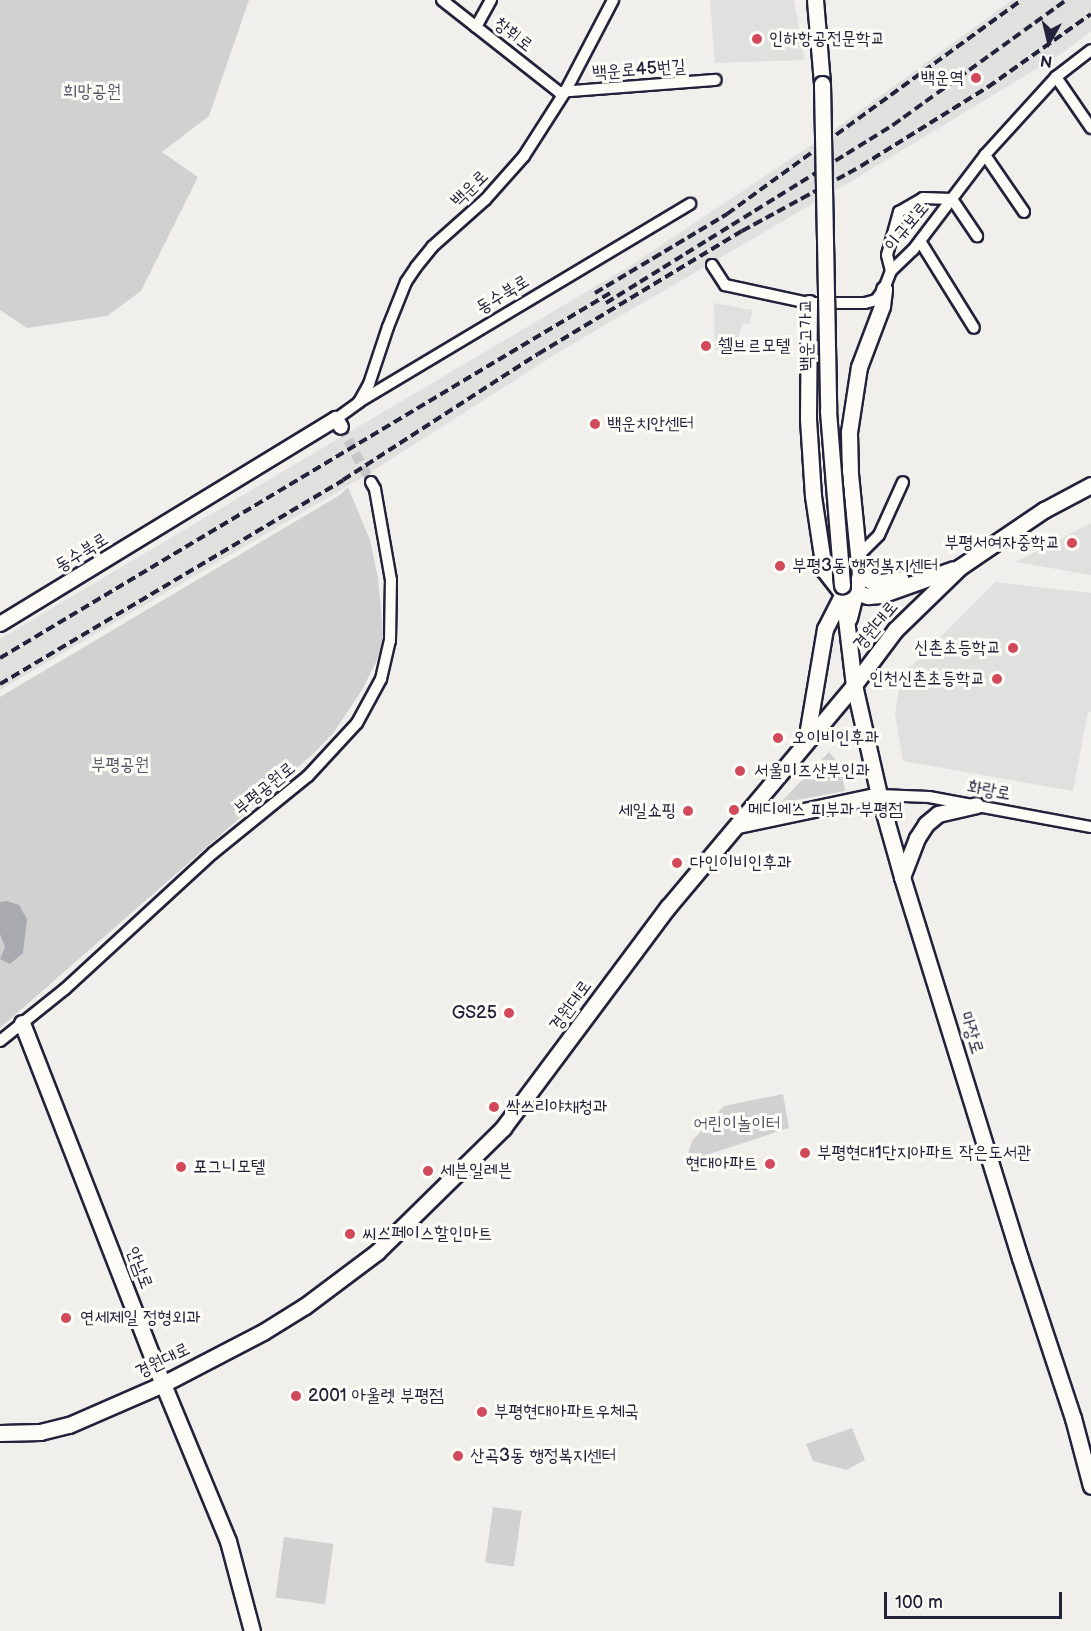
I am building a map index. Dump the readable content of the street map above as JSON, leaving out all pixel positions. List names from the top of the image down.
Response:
{
  "streets": {
    "main road": [
      "백운고가교",
      "경원대로",
      "마장로",
      "안남로"
    ],
    "street": [
      "창휘로",
      "백운로45번길",
      "백운로",
      "이규보로",
      "동수북로",
      "부평공원로",
      "화랑로"
    ]
  },
  "crossings": [
    ["창휘로", "백운로45번길"],
    ["창휘로", "백운로"],
    ["백운로45번길", "백운로"],
    ["백운로", "동수북로"],
    ["백운고가교", "마장로"],
    ["경원대로", "마장로"],
    ["경원대로", "안남로"],
    ["부평공원로", "안남로"],
    ["화랑로", "마장로"]
  ],
  "parks": ["희망공원", "부평공원", "어린이놀이터"],
  "places": [
    "인하항공전문학교",
    "백운역",
    "쉘브르모텔",
    "백운치안센터",
    "부평서여자중학교",
    "부평3동 행정복지센터",
    "신촌초등학교",
    "인천신촌초등학교",
    "오이비인후과",
    "서울미즈산부인과",
    "메디에스 피부과 부평점",
    "세일쇼핑",
    "다인이비인후과",
    "GS25",
    "싹쓰리야채청과",
    "부평현대1단지아파트 작은도서관",
    "현대아파트",
    "포그니모텔",
    "세븐일레븐",
    "씨스페이스할인마트",
    "연세제일 정형외과",
    "2001 아울렛 부평점",
    "부평현대아파트우체국",
    "산곡3동 행정복지센터"
  ],
  "scale_bar": "100 m",
  "north": "bottom"
}
